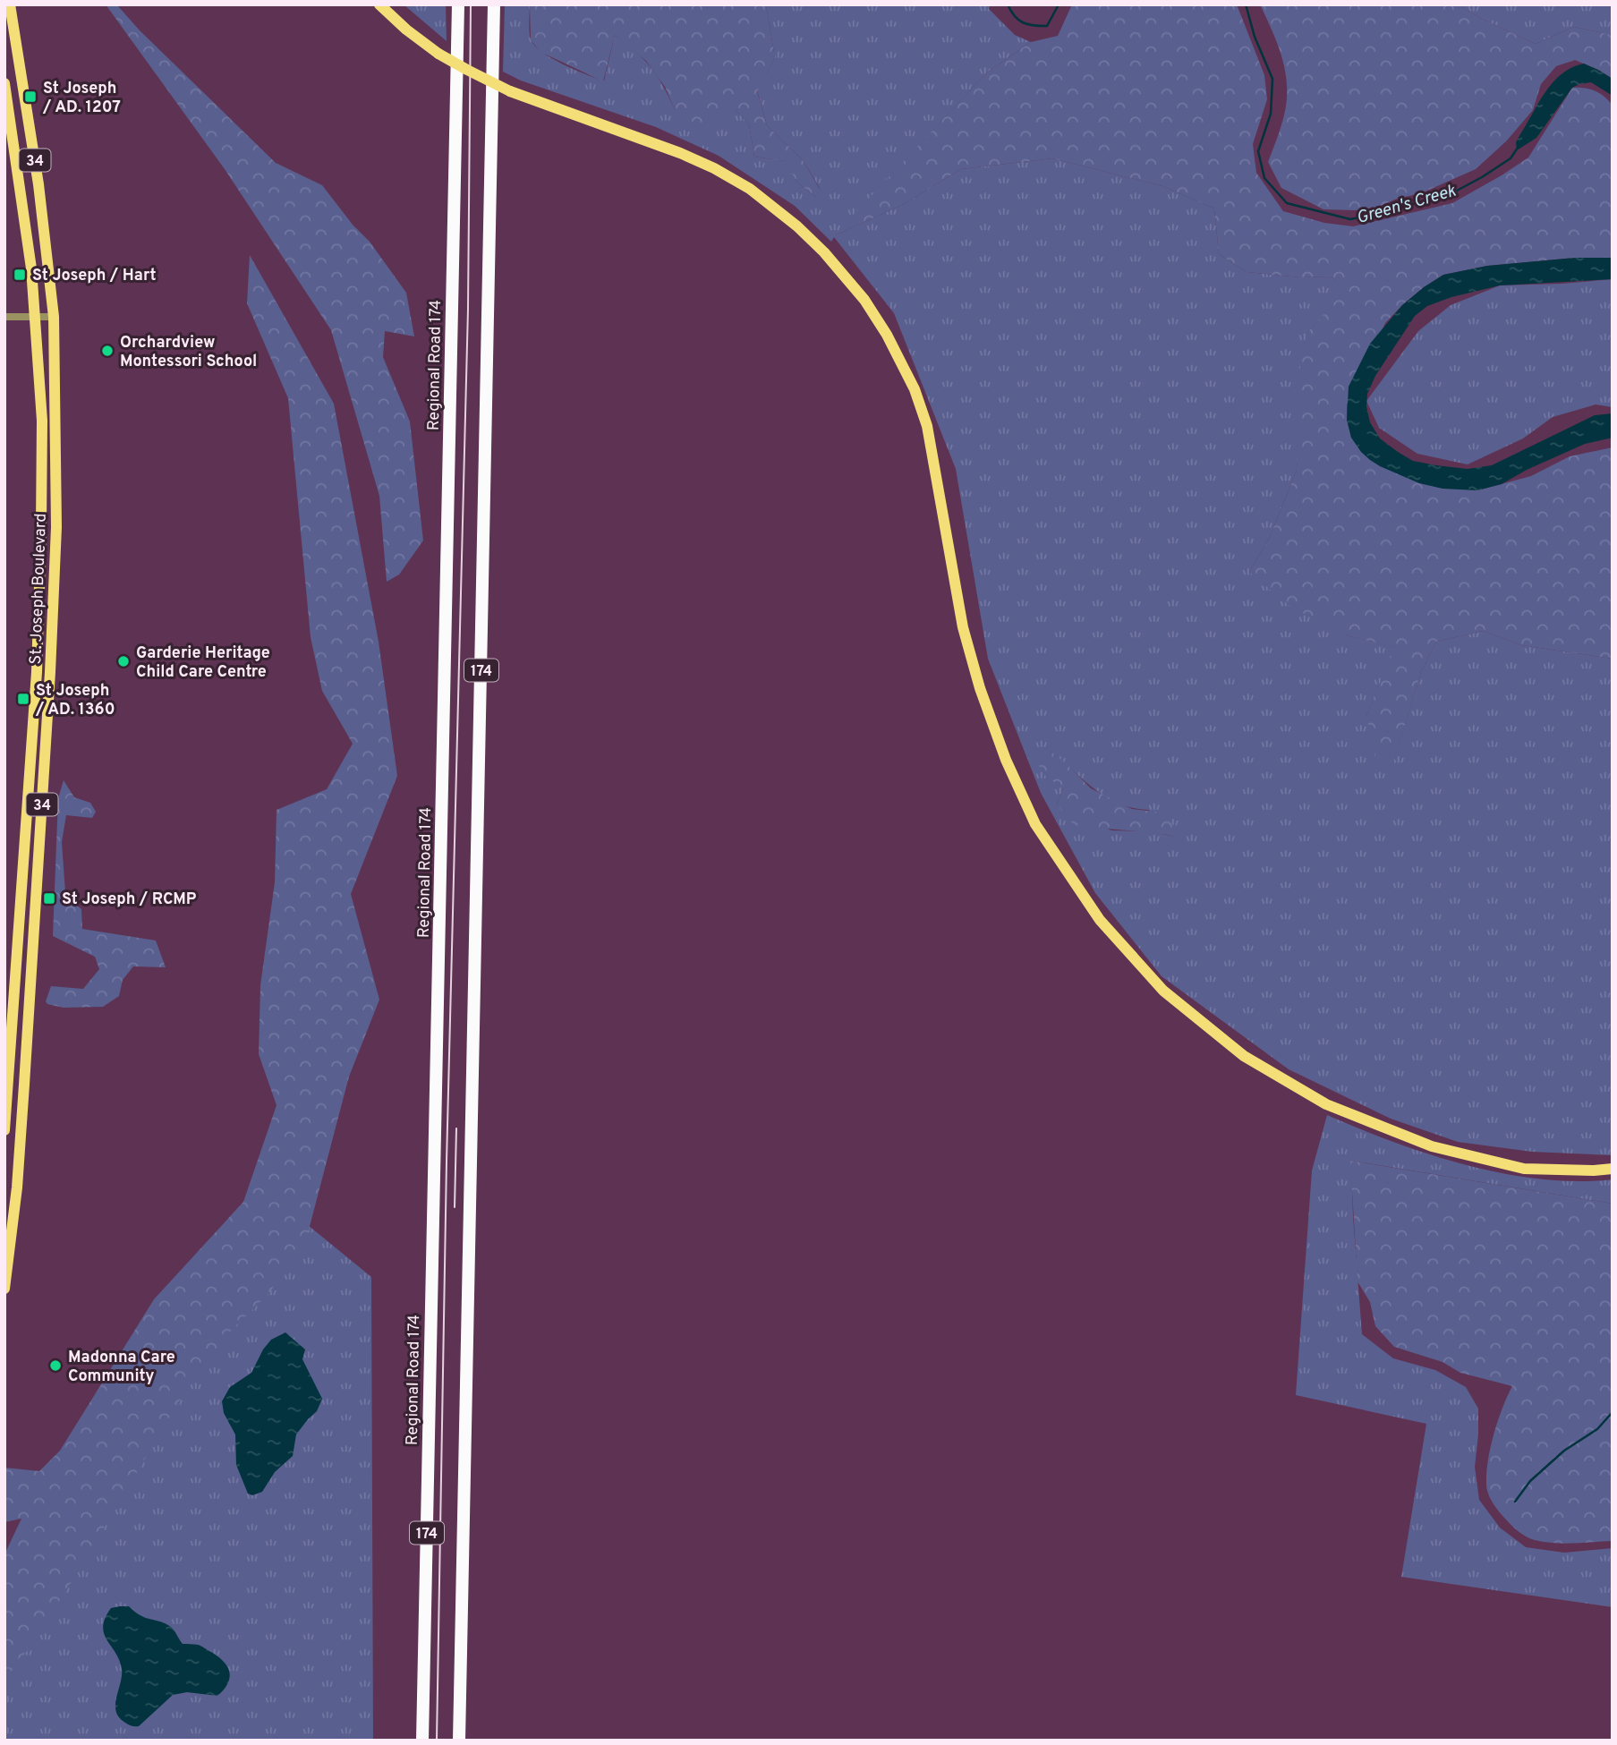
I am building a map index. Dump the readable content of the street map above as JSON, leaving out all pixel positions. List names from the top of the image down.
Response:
{
  "streets": {
    "highway": ["Regional Road 174", "174"],
    "main road": ["34", "St. Joseph Boulevard"]
  },
  "water": ["Green's Creek"],
  "places": {
    "transit": [
      "St Joseph / AD. 1207",
      "St Joseph / Hart",
      "St Joseph / AD. 1360",
      "St Joseph / RCMP"
    ],
    "other": ["Orchardview Montessori School", "Garderie Heritage Child Care Centre", "Madonna Care Community"]
  }
}
